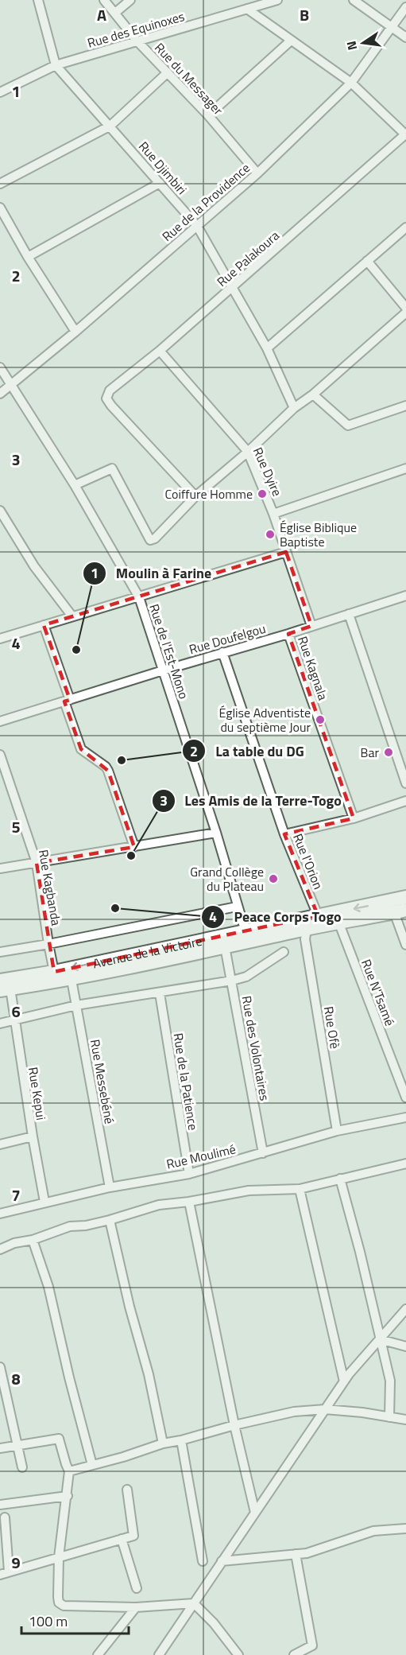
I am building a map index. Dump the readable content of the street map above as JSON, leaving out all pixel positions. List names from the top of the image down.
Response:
{
  "streets": {
    "highway": ["Avenue de la Victoire"],
    "street": [
      "Rue des Equinoxes",
      "Rue du Messager",
      "Rue Djimbiri",
      "Rue de la Providence",
      "Rue Palakoura",
      "Rue Dyire",
      "Rue Doufelgou",
      "Rue de l'Est-Mono",
      "Rue Kagnala",
      "Rue l'Orion",
      "Rue Kagbanda",
      "Rue N'Tsamé",
      "Rue Ofè",
      "Rue des Volontaires",
      "Rue Messebéné",
      "Rue de la Patience",
      "Rue Kepui",
      "Rue Moulimé"
    ]
  },
  "crossings": [
    ["Rue des Equinoxes", "Rue du Messager"],
    ["Rue des Equinoxes", "Rue Djimbiri"],
    ["Rue du Messager", "Rue de la Providence"],
    ["Rue Djimbiri", "Rue de la Providence"],
    ["Rue Djimbiri", "Rue Palakoura"],
    ["Rue de la Providence", "Rue de l'Est-Mono"],
    ["Rue Palakoura", "Rue Dyire"],
    ["Rue Dyire", "Rue Doufelgou"],
    ["Rue Doufelgou", "Rue de l'Est-Mono"],
    ["Rue Doufelgou", "Rue Kagnala"],
    ["Rue Doufelgou", "Rue l'Orion"],
    ["Rue de l'Est-Mono", "Avenue de la Victoire"],
    ["Rue l'Orion", "Avenue de la Victoire"],
    ["Rue Kagbanda", "Avenue de la Victoire"],
    ["Avenue de la Victoire", "Rue N'Tsamé"],
    ["Avenue de la Victoire", "Rue Ofè"],
    ["Avenue de la Victoire", "Rue des Volontaires"],
    ["Avenue de la Victoire", "Rue Messebéné"],
    ["Avenue de la Victoire", "Rue Kepui"],
    ["Rue Ofè", "Rue Moulimé"],
    ["Rue des Volontaires", "Rue Moulimé"],
    ["Rue Messebéné", "Rue Moulimé"],
    ["Rue de la Patience", "Rue Moulimé"],
    ["Rue Kepui", "Rue Moulimé"]
  ],
  "places": [
    "Coiffure Homme",
    "Église Biblique Baptiste",
    "Moulin à Farine",
    "Église Adventiste du septième Jour",
    "Bar",
    "La table du DG",
    "Les Amis de la Terre-Togo",
    "Grand Collège du Plateau",
    "Peace Corps Togo"
  ],
  "scale_bar": "100 m",
  "north": "left",
  "grid": {
    "columns": ["A", "B"],
    "rows": [
      "1",
      "2",
      "3",
      "4",
      "5",
      "6",
      "7",
      "8",
      "9"
    ]
  }
}
